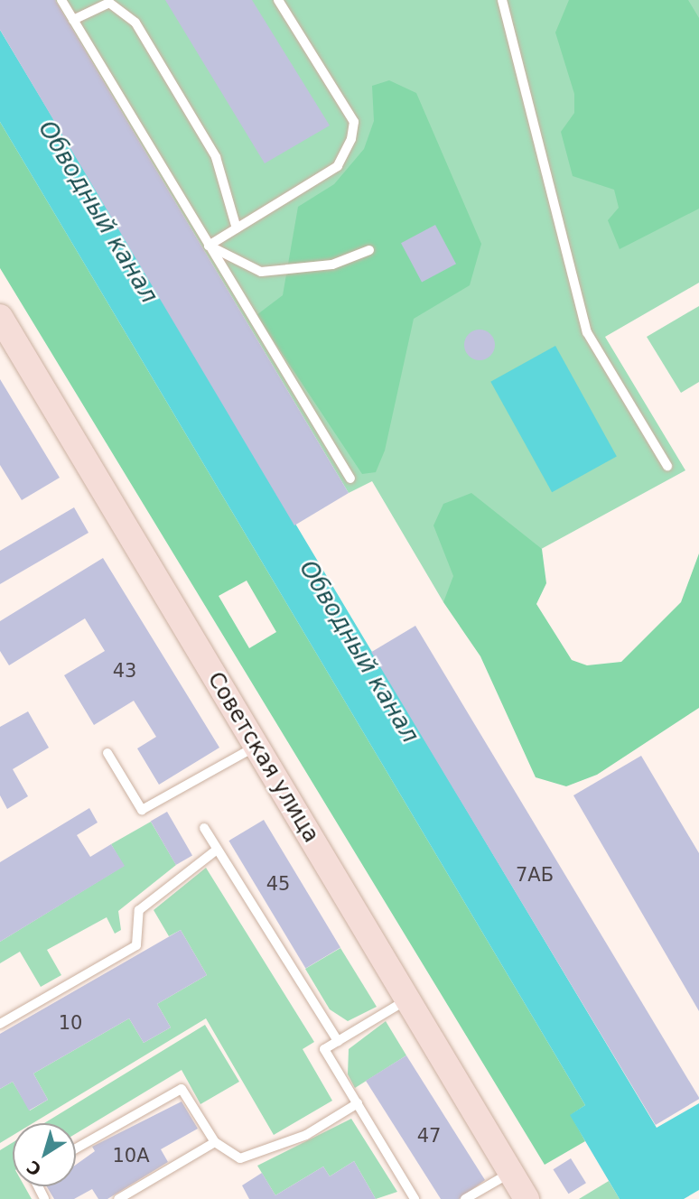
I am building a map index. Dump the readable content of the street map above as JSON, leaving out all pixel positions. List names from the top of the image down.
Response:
{
  "streets": {
    "street": ["Советская улица"]
  },
  "water": ["Обводный канал"],
  "house_numbers": [
    "43",
    "7АБ",
    "45",
    "10",
    "47",
    "10А"
  ],
  "north": "bottom left"
}
